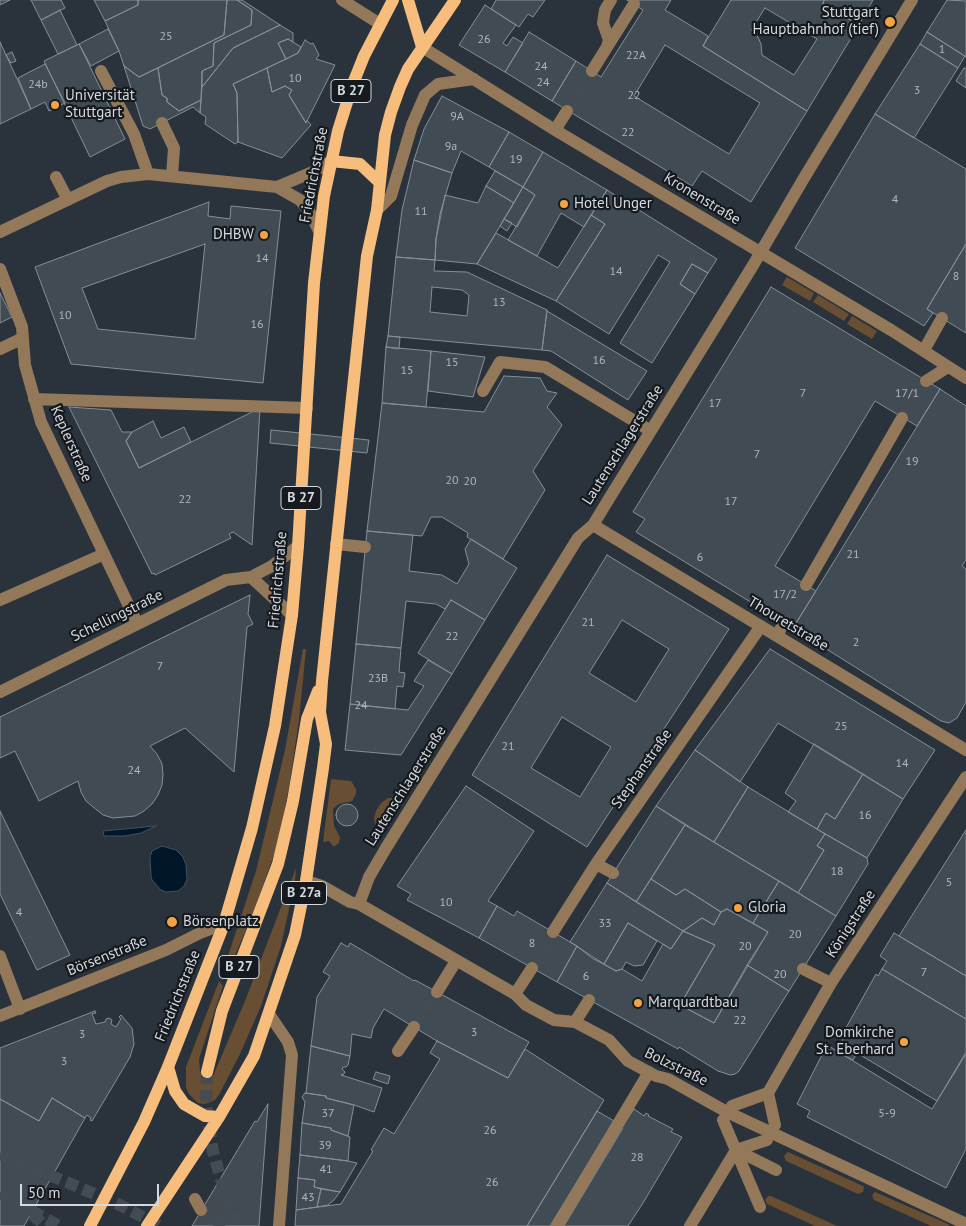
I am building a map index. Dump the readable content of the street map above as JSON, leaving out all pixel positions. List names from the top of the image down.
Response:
{
  "streets": {
    "main road": ["B 27", "Friedrichstraße", "B 27a"],
    "street": [
      "Kronenstraße",
      "Keplerstraße",
      "Lautenschlagerstraße",
      "Schellingstraße",
      "Thouretstraße",
      "Stephanstraße",
      "Königstraße",
      "Börsenstraße",
      "Bolzstraße"
    ]
  },
  "crossings": [
    ["B 27", "Friedrichstraße"],
    ["B 27", "Kronenstraße"],
    ["B 27", "B 27a"],
    ["Friedrichstraße", "Schellingstraße"],
    ["Friedrichstraße", "Börsenstraße"],
    ["Kronenstraße", "Lautenschlagerstraße"],
    ["Keplerstraße", "Schellingstraße"],
    ["Lautenschlagerstraße", "Thouretstraße"],
    ["Lautenschlagerstraße", "Bolzstraße"],
    ["Thouretstraße", "Stephanstraße"],
    ["B 27a", "Bolzstraße"]
  ],
  "places": [
    "Stuttgart Hauptbahnhof (tief)",
    "Universität Stuttgart",
    "Hotel Unger",
    "DHBW",
    "Gloria",
    "Börsenplatz",
    "Marquardtbau",
    "Domkirche St. Eberhard"
  ],
  "house_numbers": [
    "25",
    "26",
    "1",
    "22A",
    "24",
    "10",
    "24",
    "24b",
    "3",
    "22",
    "9A",
    "22",
    "9a",
    "19",
    "4",
    "11",
    "14",
    "14",
    "8",
    "13",
    "10",
    "16",
    "16",
    "15",
    "15",
    "7",
    "17/1",
    "17",
    "7",
    "19",
    "20",
    "20",
    "22",
    "17",
    "21",
    "6",
    "17/2",
    "21",
    "22",
    "2",
    "7",
    "23B",
    "24",
    "25",
    "21",
    "14",
    "24",
    "16",
    "18",
    "5",
    "10",
    "4",
    "33",
    "20",
    "8",
    "20",
    "7",
    "20",
    "6",
    "22",
    "3",
    "3",
    "3",
    "37",
    "5-9",
    "26",
    "39",
    "28",
    "41",
    "26",
    "43"
  ],
  "scale_bar": "50 m"
}
